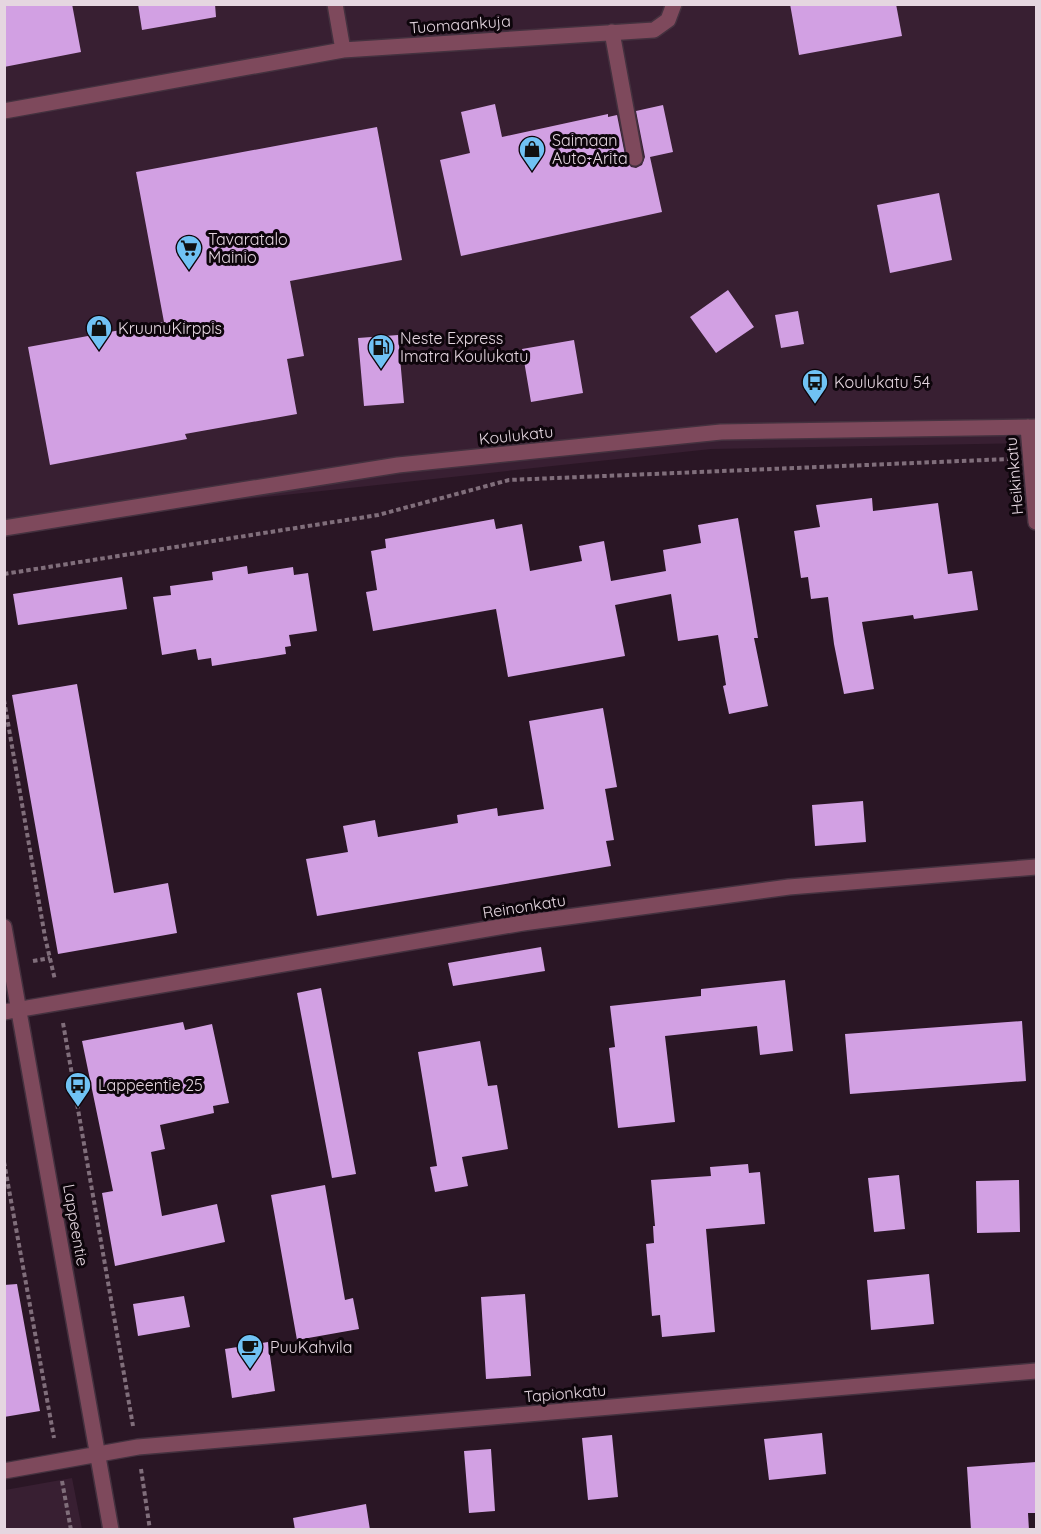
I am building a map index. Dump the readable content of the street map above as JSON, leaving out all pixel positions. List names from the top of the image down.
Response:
{
  "streets": {
    "street": [
      "Tuomaankuja",
      "Koulukatu",
      "Heikinkatu",
      "Reinonkatu",
      "Lappeentie",
      "Tapionkatu"
    ]
  },
  "crossings": [
    ["Koulukatu", "Heikinkatu"],
    ["Reinonkatu", "Lappeentie"],
    ["Lappeentie", "Tapionkatu"]
  ],
  "places": {
    "shop": ["Saimaan Auto-Arita", "KruunuKirppis"],
    "supermarket": ["Tavaratalo Mainio"],
    "fuel station": ["Neste Express Imatra Koulukatu"],
    "bus stop": ["Koulukatu 54", "Lappeentie 25"],
    "cafe": ["PuuKahvila"]
  }
}
